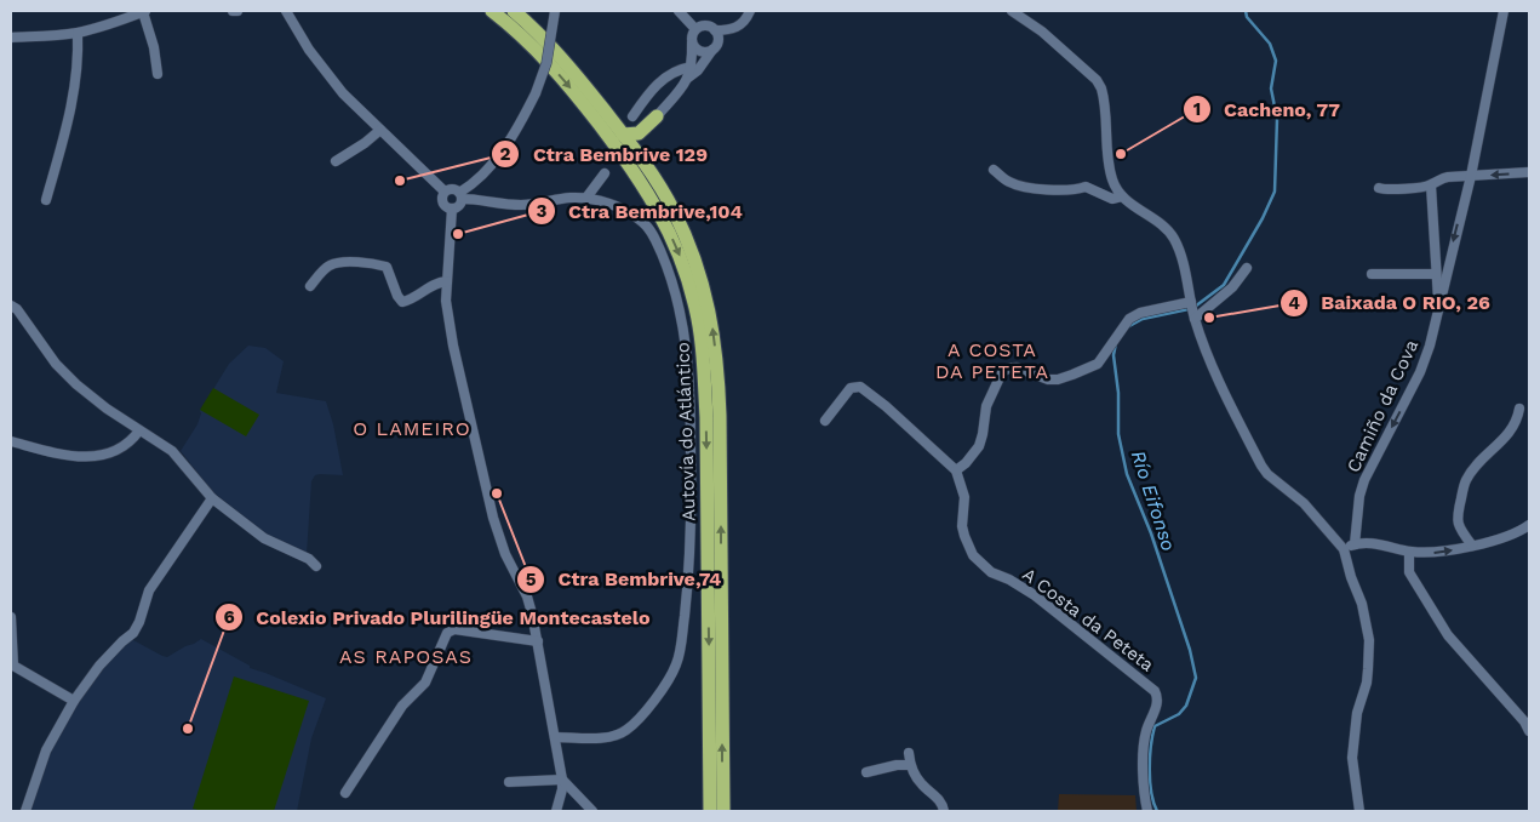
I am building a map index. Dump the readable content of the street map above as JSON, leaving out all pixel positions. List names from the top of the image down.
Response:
{
  "streets": {
    "highway": ["Autovía do Atlántico"],
    "street": ["Camiño da Cova", "A Costa da Peteta"]
  },
  "districts": ["A COSTA DA PETETA", "O LAMEIRO", "AS RAPOSAS"],
  "water": ["Río Eifonso"],
  "places": [
    "Cacheno, 77",
    "Ctra Bembrive 129",
    "Ctra Bembrive,104",
    "Baixada O RIO, 26",
    "Ctra Bembrive,74",
    "Colexio Privado Plurilingüe Montecastelo"
  ]
}
